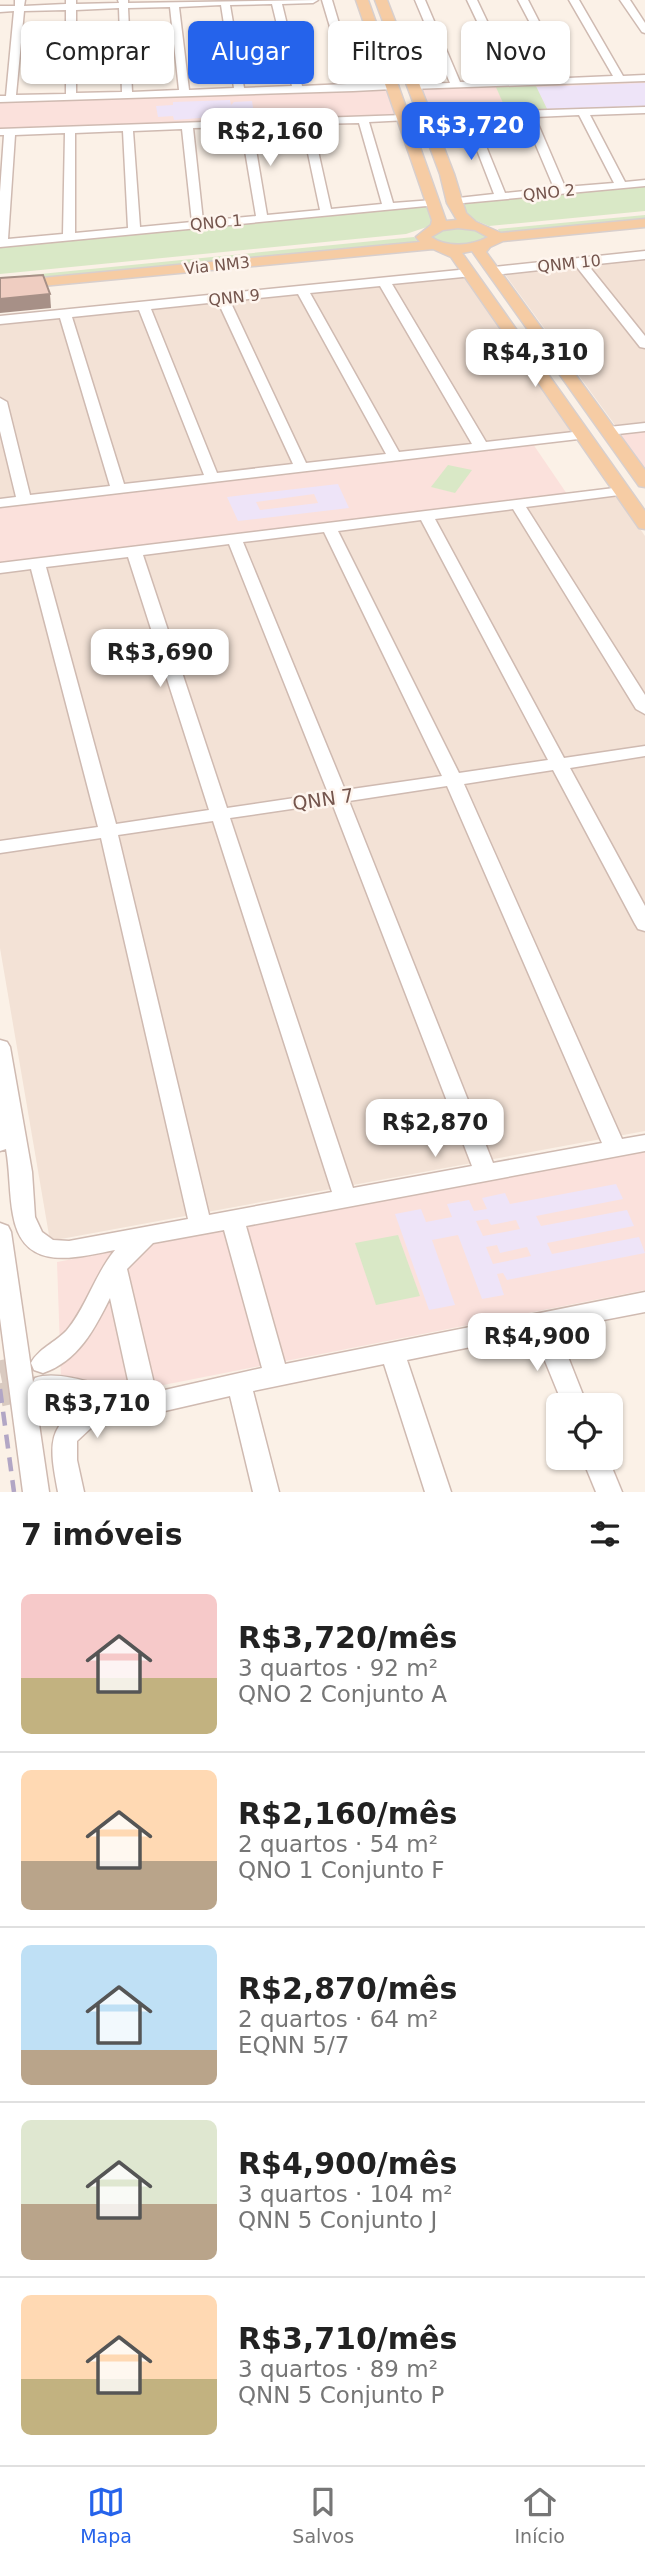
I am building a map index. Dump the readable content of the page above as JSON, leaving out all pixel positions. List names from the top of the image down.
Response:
{
  "streets": {
    "main road": ["Via NM3"],
    "street": [
      "QNO 2",
      "QNO 1",
      "QNM 10",
      "QNN 9",
      "QNN 7"
    ]
  },
  "page": {
    "chip": [
      "Comprar",
      "Alugar",
      "Filtros",
      "Novo"
    ],
    "price": [
      "R$3,720",
      "R$2,160",
      "R$4,310",
      "R$3,690",
      "R$2,870",
      "R$4,900",
      "R$3,710"
    ],
    "heading": "7 imóveis",
    "list": [
      {
        "name": "R$3,720/mês",
        "note": "3 quartos · 92 m² · QNO 2 Conjunto A"
      },
      {
        "name": "R$2,160/mês",
        "note": "2 quartos · 54 m² · QNO 1 Conjunto F"
      },
      {
        "name": "R$2,870/mês",
        "note": "2 quartos · 64 m² · EQNN 5/7"
      },
      {
        "name": "R$4,900/mês",
        "note": "3 quartos · 104 m² · QNN 5 Conjunto J"
      },
      {
        "name": "R$3,710/mês",
        "note": "3 quartos · 89 m² · QNN 5 Conjunto P"
      }
    ],
    "tabs": ["Mapa", "Salvos", "Início"]
  }
}
